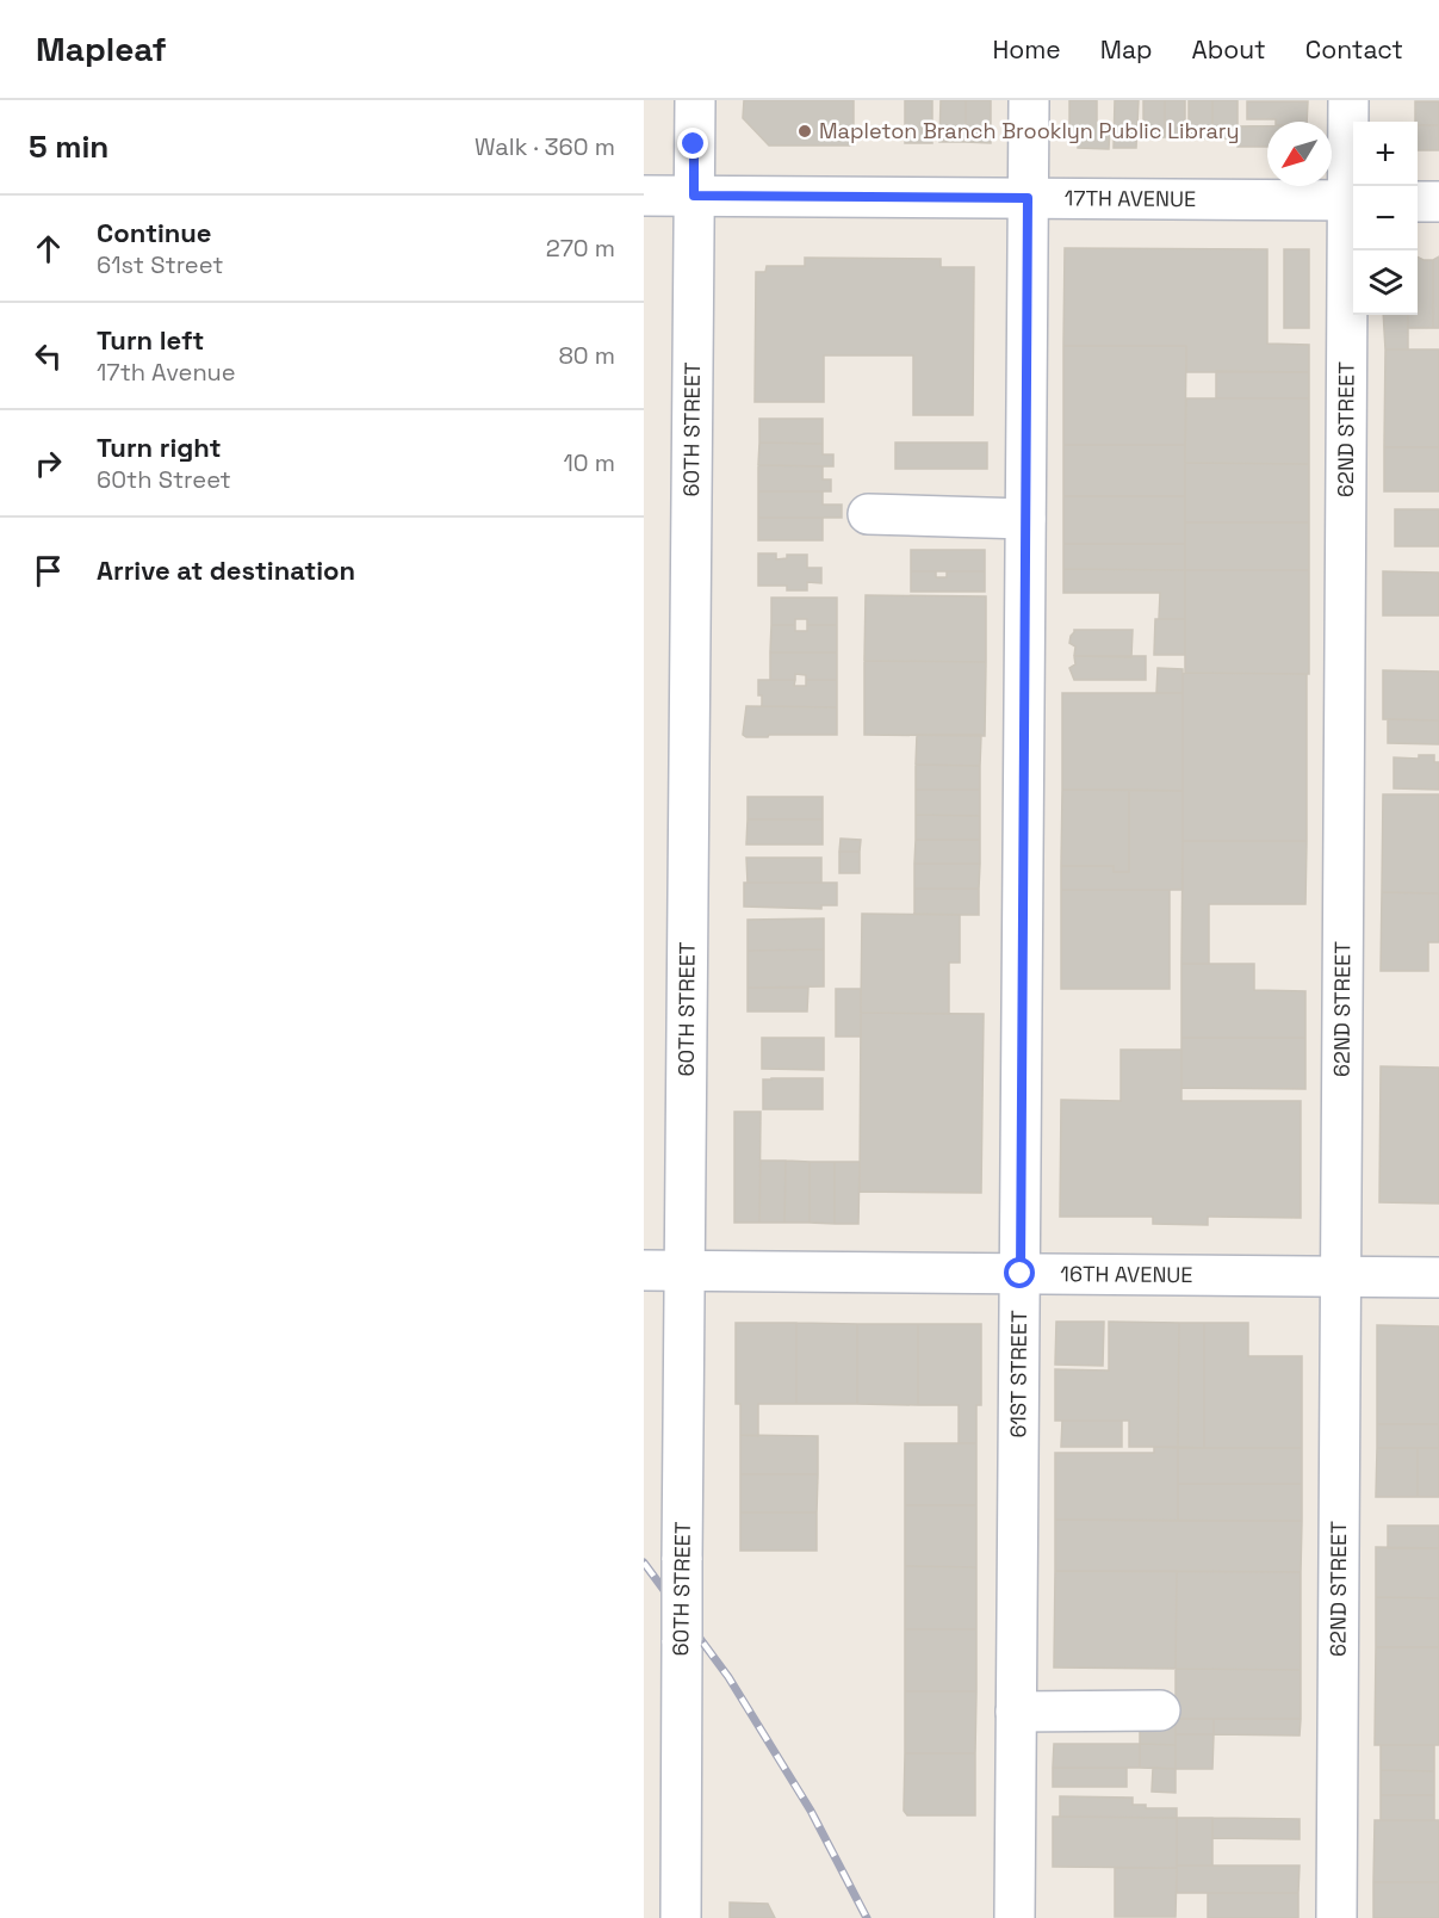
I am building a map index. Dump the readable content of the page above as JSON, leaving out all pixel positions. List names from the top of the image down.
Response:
{
  "streets": {
    "street": [
      "17TH AVENUE",
      "60TH STREET",
      "62ND STREET",
      "16TH AVENUE",
      "61ST STREET"
    ]
  },
  "crossings": [
    ["17TH AVENUE", "60TH STREET"],
    ["17TH AVENUE", "62ND STREET"],
    ["17TH AVENUE", "61ST STREET"],
    ["60TH STREET", "16TH AVENUE"],
    ["62ND STREET", "16TH AVENUE"],
    ["16TH AVENUE", "61ST STREET"]
  ],
  "places": ["Mapleton Branch Brooklyn Public Library"],
  "north": "bottom left",
  "page": {
    "header": "Mapleaf",
    "nav": [
      "Home",
      "Map",
      "About",
      "Contact"
    ],
    "heading": ["5 min", "Walk · 360 m"],
    "map_buttons": ["+", "−"],
    "list": [
      ["Continue", "61st Street", "270 m"],
      ["Turn left", "17th Avenue", "80 m"],
      ["Turn right", "60th Street", "10 m"],
      "Arrive at destination"
    ]
  }
}
